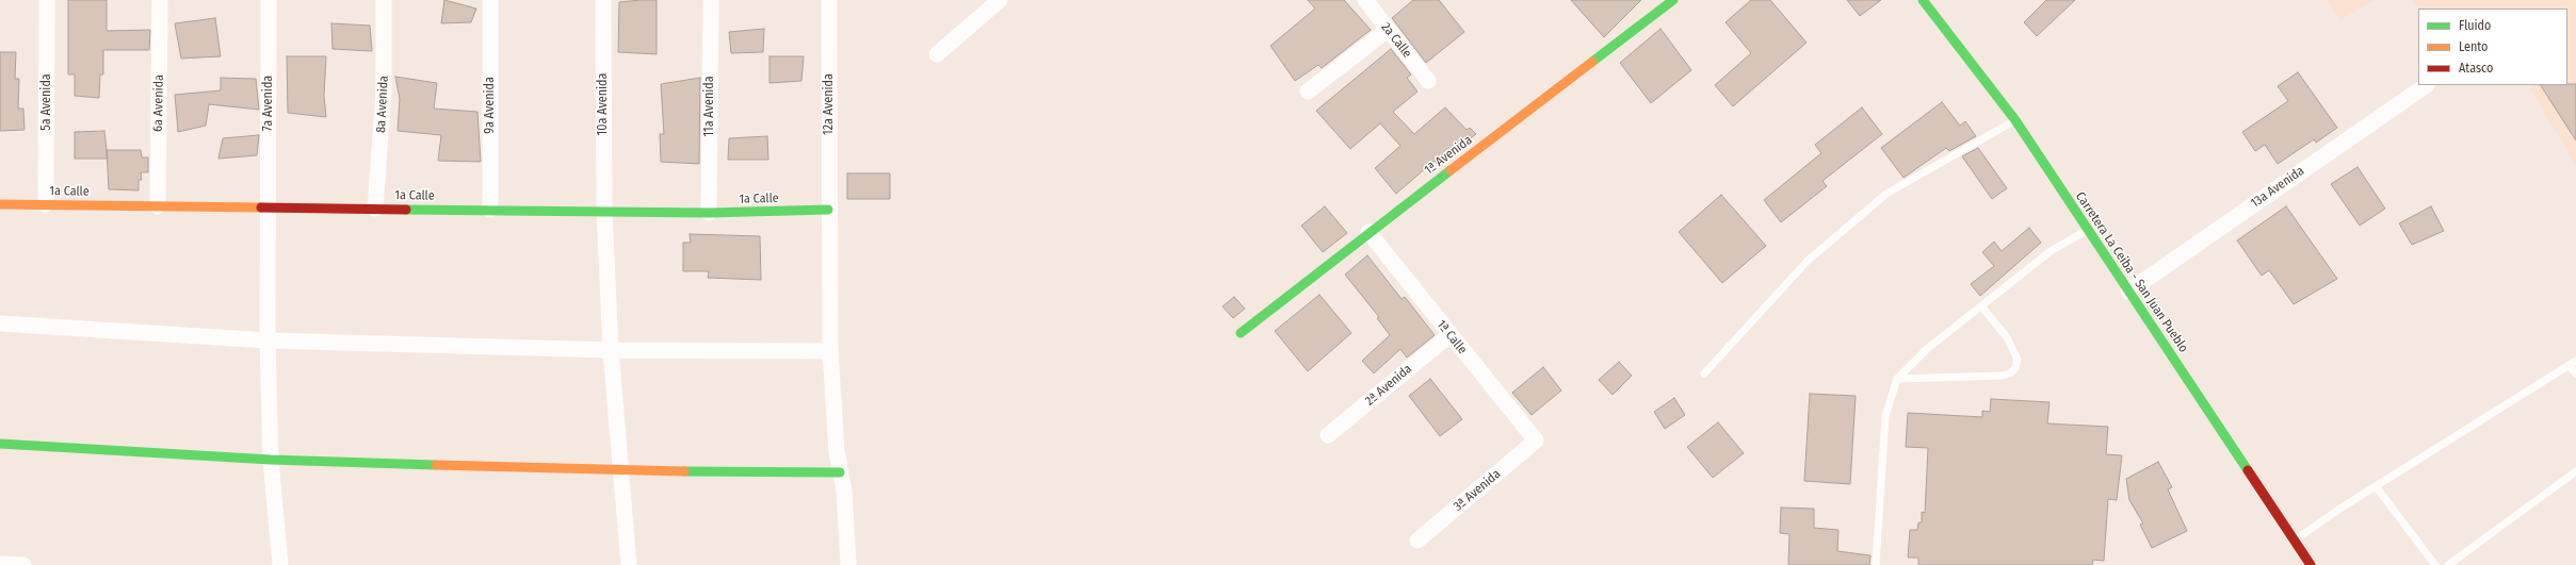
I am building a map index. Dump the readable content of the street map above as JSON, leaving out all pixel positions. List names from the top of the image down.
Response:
{
  "streets": {
    "street": [
      "2a Calle",
      "5a Avenida",
      "6a Avenida",
      "7a Avenida",
      "8a Avenida",
      "10a Avenida",
      "12a Avenida",
      "9a Avenida",
      "11a Avenida",
      "1ª Avenida",
      "13a Avenida",
      "1a Calle",
      "Carretera La Ceiba - San Juan Pueblo",
      "1ª Calle",
      "2ª Avenida",
      "3ª Avenida"
    ]
  },
  "crossings": [
    ["5a Avenida", "1a Calle"],
    ["6a Avenida", "1a Calle"],
    ["7a Avenida", "1a Calle"],
    ["8a Avenida", "1a Calle"],
    ["10a Avenida", "1a Calle"],
    ["12a Avenida", "1a Calle"],
    ["9a Avenida", "1a Calle"],
    ["11a Avenida", "1a Calle"],
    ["1ª Avenida", "1ª Calle"],
    ["13a Avenida", "Carretera La Ceiba - San Juan Pueblo"],
    ["1ª Calle", "2ª Avenida"],
    ["1ª Calle", "3ª Avenida"]
  ],
  "legend": ["Fluido", "Lento", "Atasco"]
}
